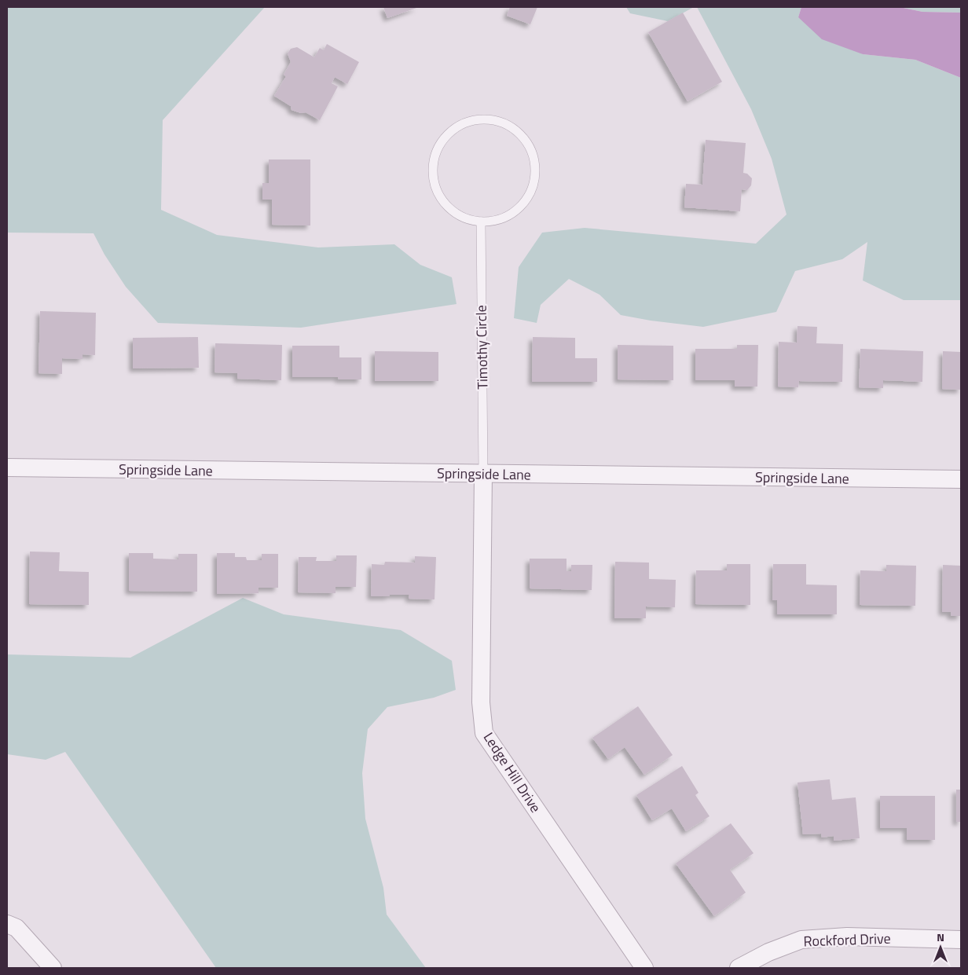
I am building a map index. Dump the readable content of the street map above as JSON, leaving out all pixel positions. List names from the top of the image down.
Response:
{
  "streets": {
    "street": ["Springside Lane", "Ledge Hill Drive", "Rockford Drive"],
    "lane": ["Timothy Circle"]
  },
  "crossings": [
    ["Timothy Circle", "Springside Lane"],
    ["Timothy Circle", "Ledge Hill Drive"],
    ["Springside Lane", "Ledge Hill Drive"]
  ],
  "north": "top"
}
